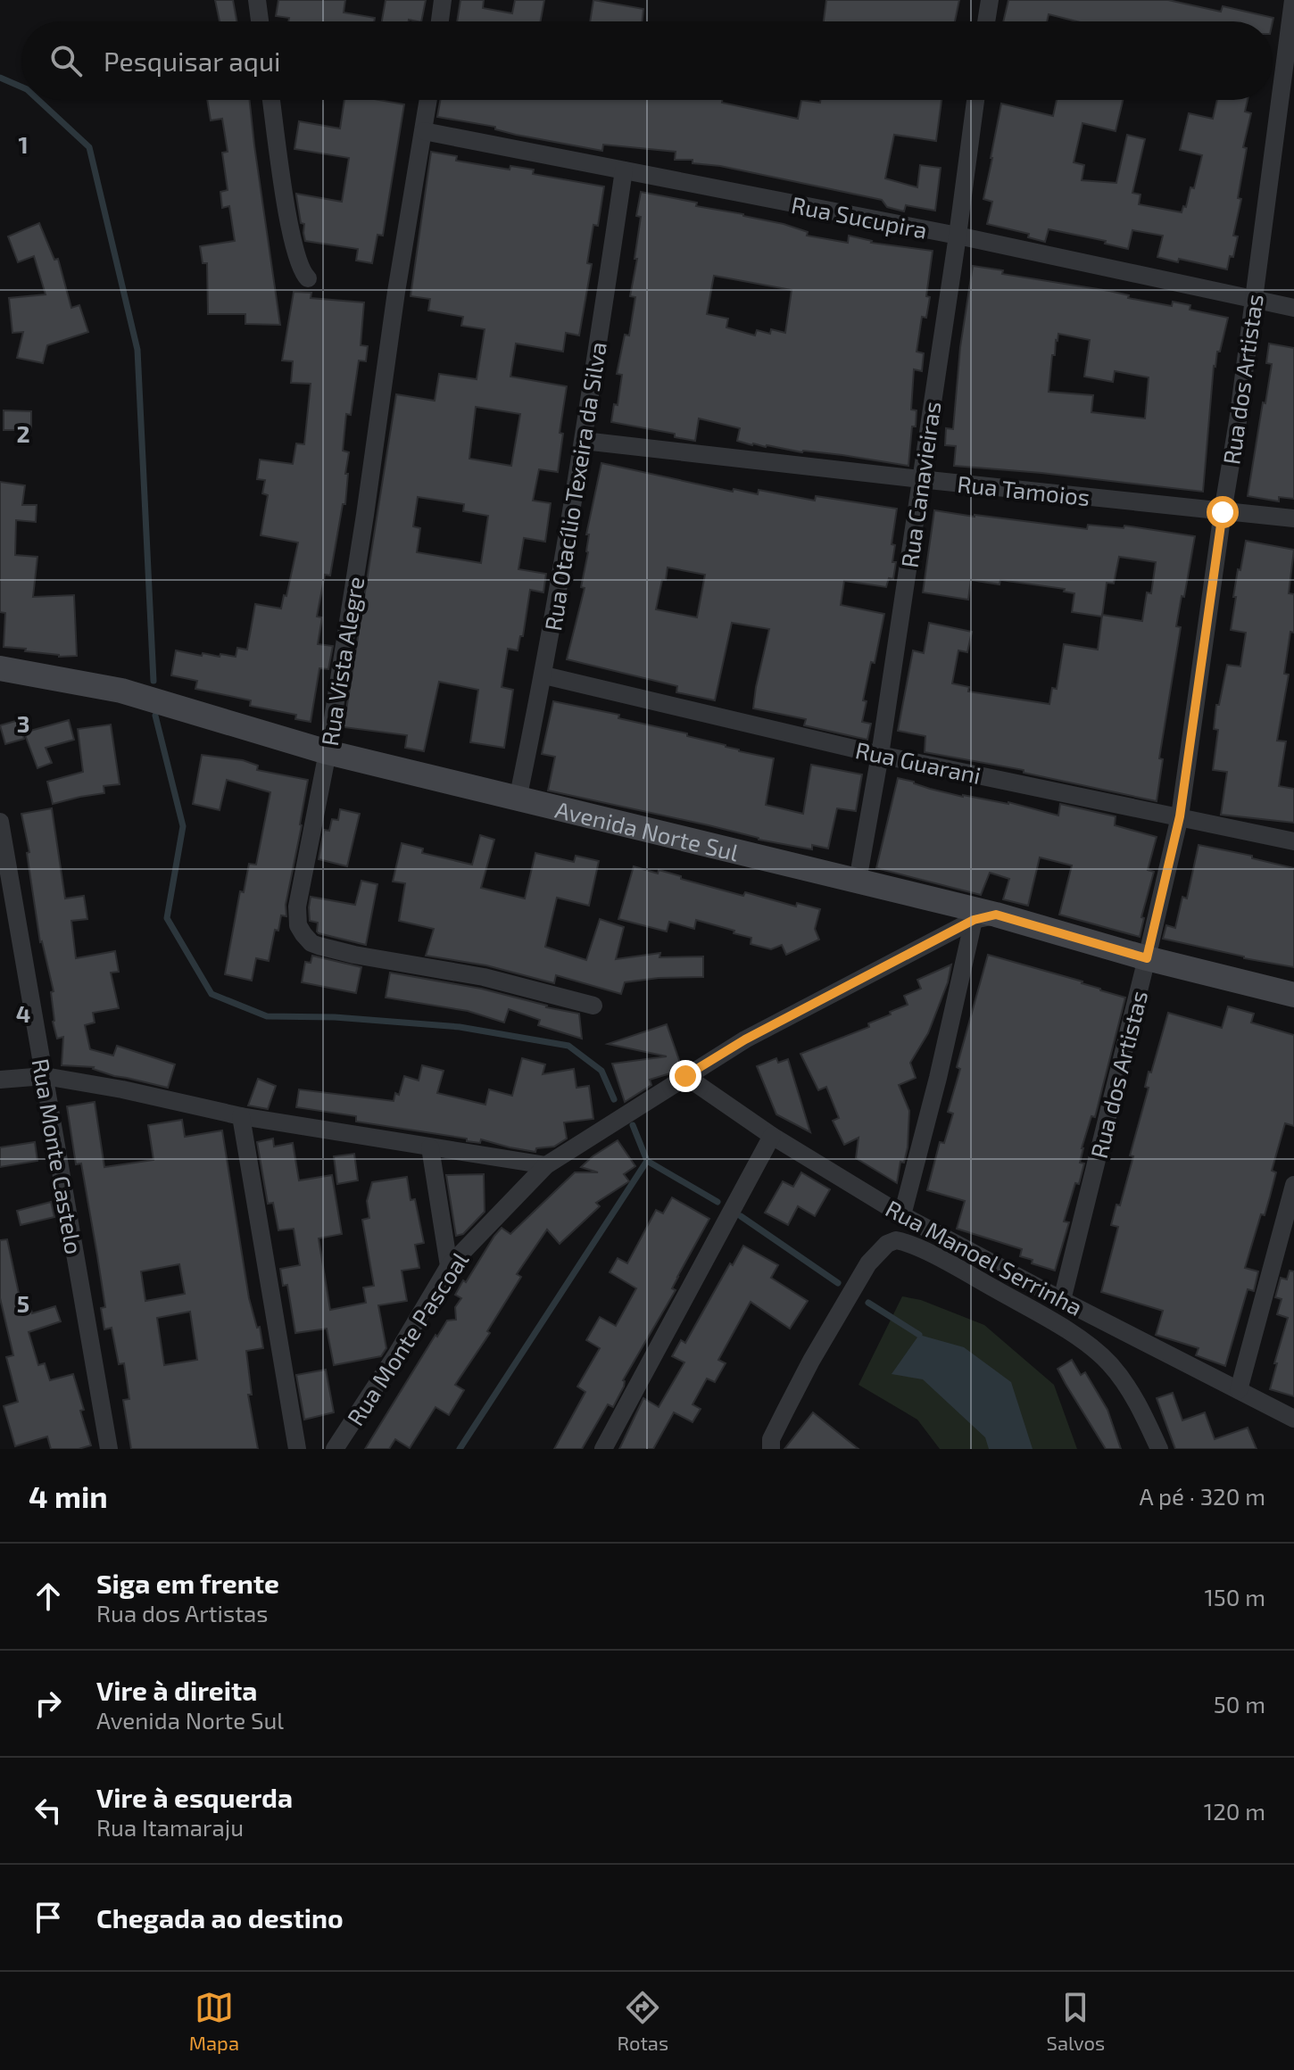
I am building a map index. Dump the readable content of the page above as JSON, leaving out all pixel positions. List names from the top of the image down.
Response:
{
  "streets": {
    "street": [
      "Rua Sucupira",
      "Rua dos Artistas",
      "Rua Canavieiras",
      "Rua Otacílio Texeira da Silva",
      "Rua Tamoios",
      "Rua Vista Alegre",
      "Rua Guarani",
      "Avenida Norte Sul",
      "Rua Monte Castelo",
      "Rua Manoel Serrinha",
      "Rua Monte Pascoal"
    ]
  },
  "crossings": [
    ["Rua Sucupira", "Rua dos Artistas"],
    ["Rua Sucupira", "Rua Canavieiras"],
    ["Rua Sucupira", "Rua Otacílio Texeira da Silva"],
    ["Rua Sucupira", "Rua Vista Alegre"],
    ["Rua dos Artistas", "Rua Tamoios"],
    ["Rua dos Artistas", "Rua Guarani"],
    ["Rua dos Artistas", "Avenida Norte Sul"],
    ["Rua dos Artistas", "Rua Manoel Serrinha"],
    ["Rua Canavieiras", "Rua Tamoios"],
    ["Rua Canavieiras", "Rua Guarani"],
    ["Rua Canavieiras", "Avenida Norte Sul"],
    ["Rua Otacílio Texeira da Silva", "Rua Tamoios"],
    ["Rua Otacílio Texeira da Silva", "Rua Guarani"],
    ["Rua Otacílio Texeira da Silva", "Avenida Norte Sul"],
    ["Rua Vista Alegre", "Avenida Norte Sul"],
    ["Avenida Norte Sul", "Rua Monte Pascoal"],
    ["Rua Manoel Serrinha", "Rua Monte Pascoal"]
  ],
  "page": {
    "search": "Pesquisar aqui",
    "heading": ["4 min", "A pé · 320 m"],
    "list": [
      ["Siga em frente", "Rua dos Artistas", "150 m"],
      ["Vire à direita", "Avenida Norte Sul", "50 m"],
      ["Vire à esquerda", "Rua Itamaraju", "120 m"],
      "Chegada ao destino"
    ],
    "nav": ["Mapa", "Rotas", "Salvos"]
  },
  "grid": {
    "rows": [
      "1",
      "2",
      "3",
      "4",
      "5"
    ]
  }
}
